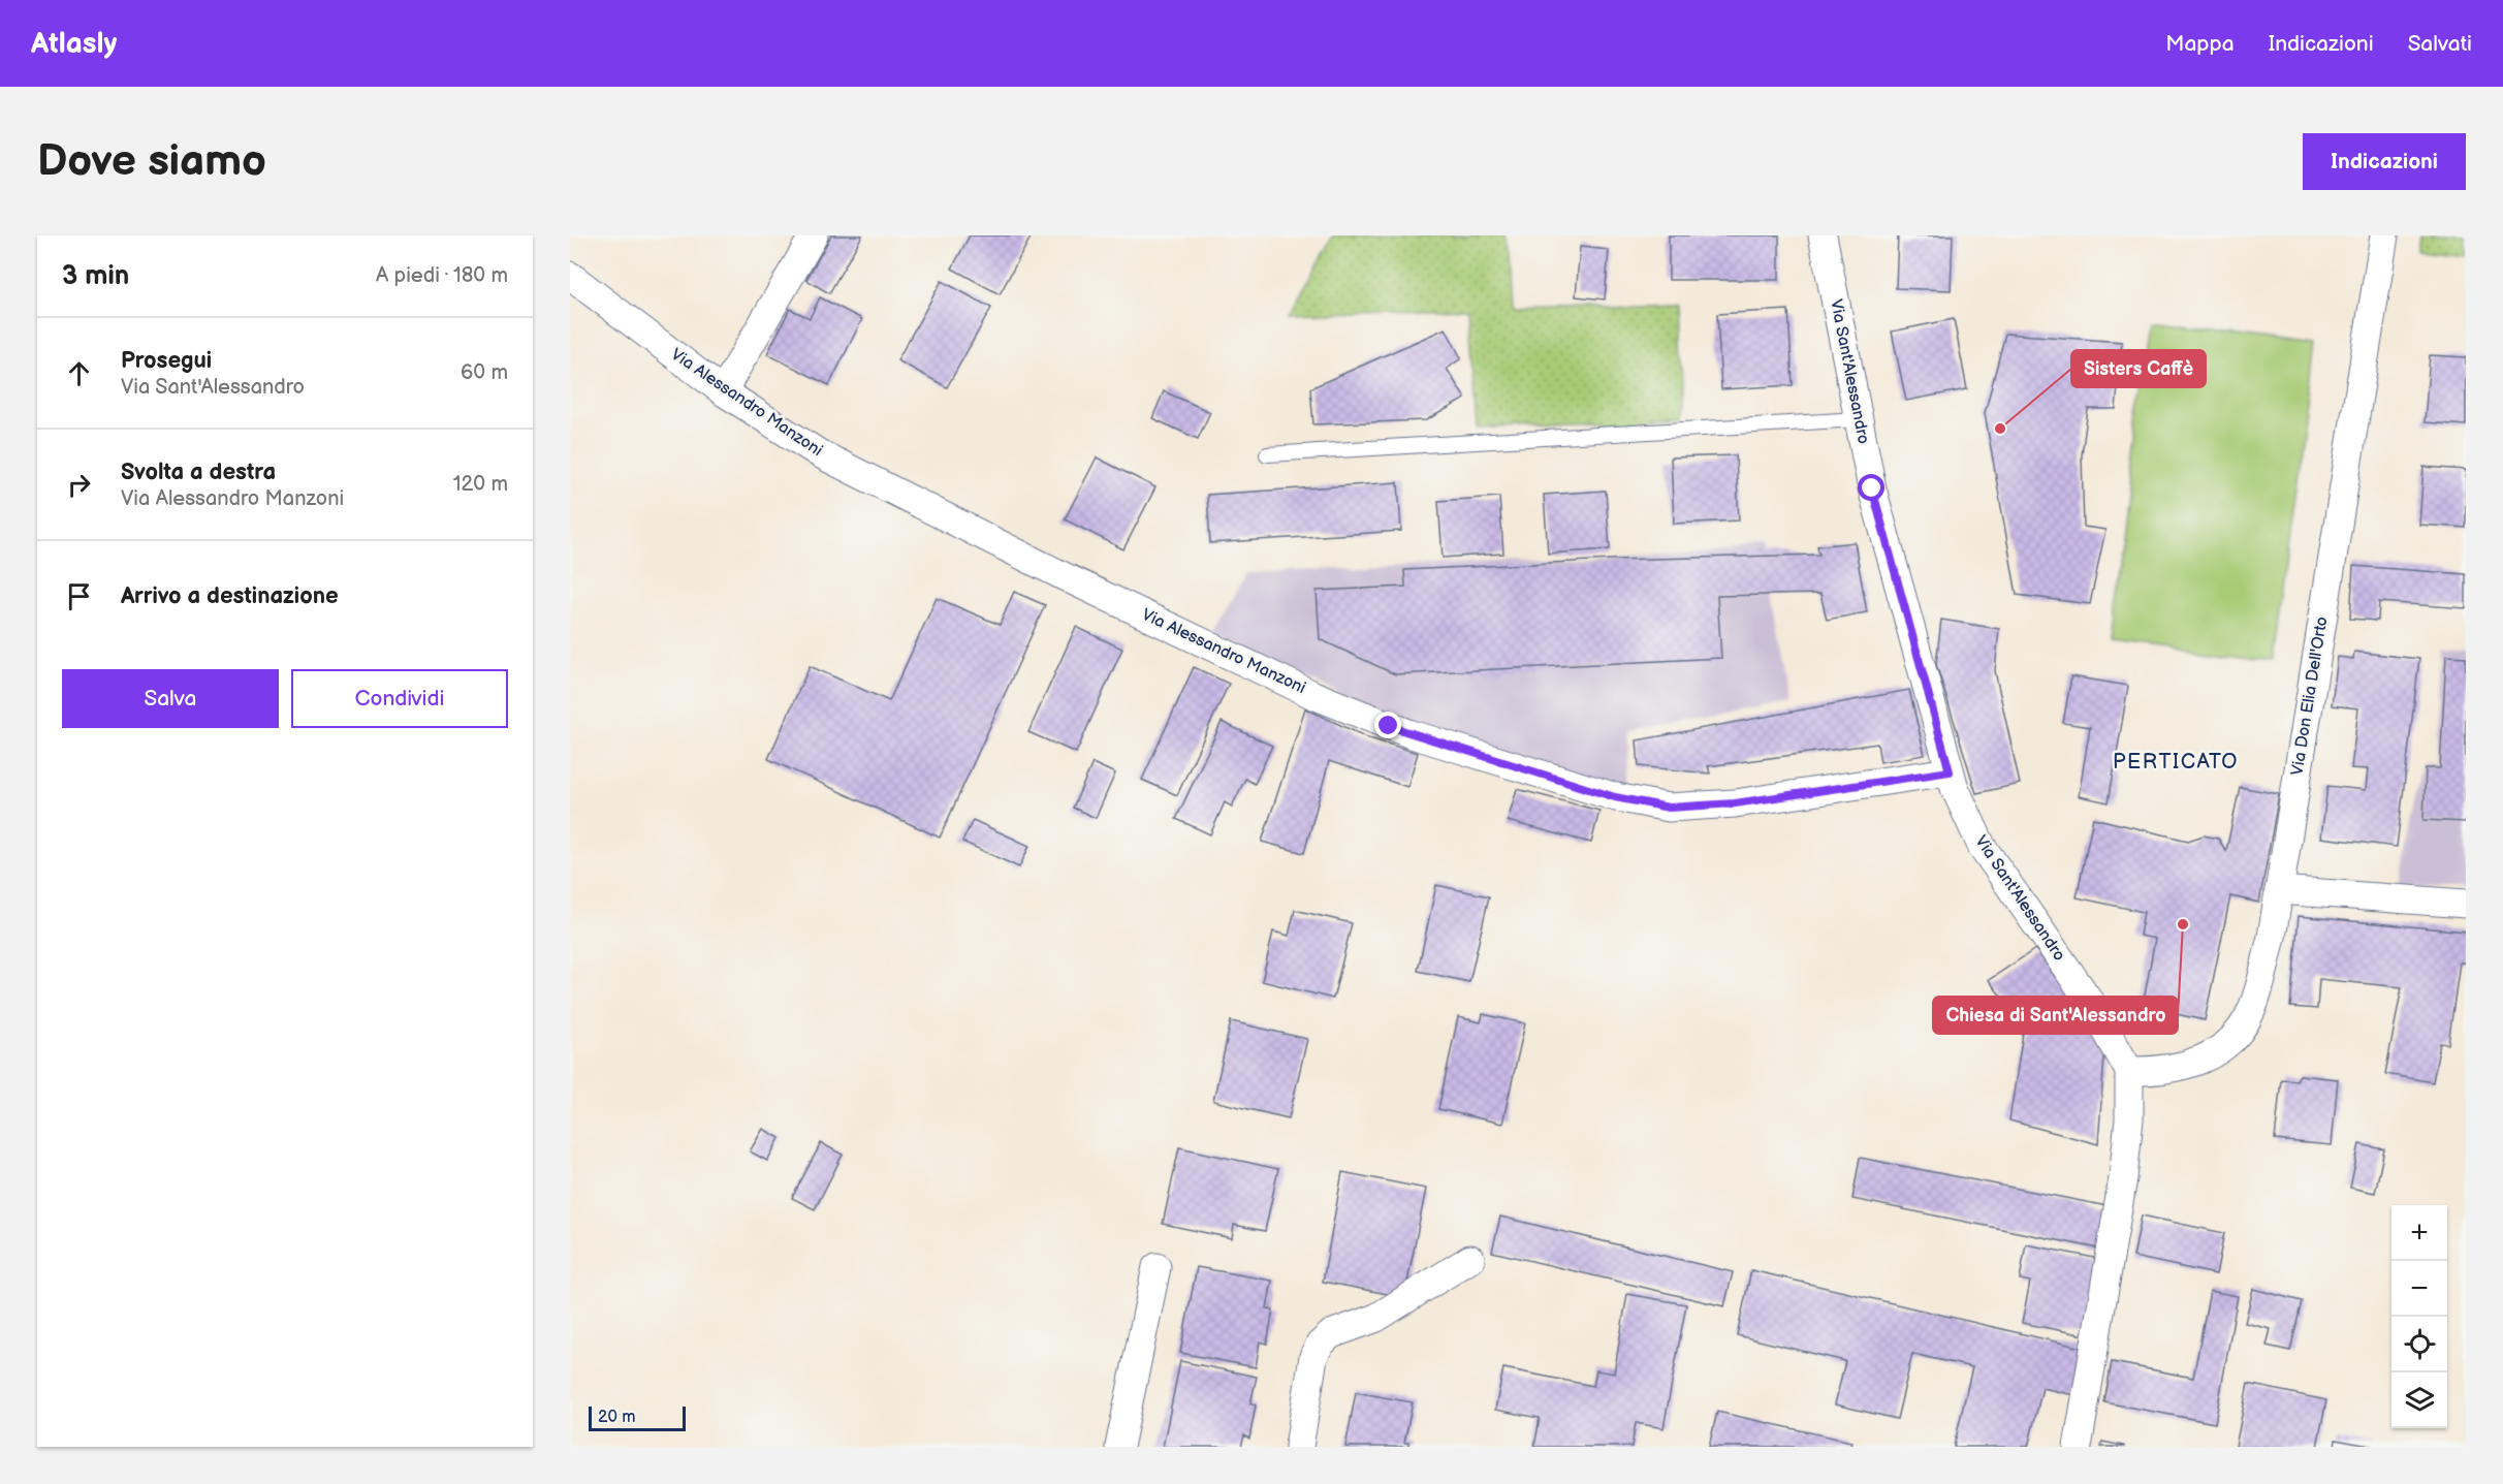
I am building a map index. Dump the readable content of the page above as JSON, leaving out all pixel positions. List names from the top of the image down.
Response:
{
  "streets": {
    "street": ["Via Sant'Alessandro", "Via Alessandro Manzoni", "Via Don Elia Dell'Orto"]
  },
  "crossings": [
    ["Via Sant'Alessandro", "Via Alessandro Manzoni"],
    ["Via Sant'Alessandro", "Via Don Elia Dell'Orto"]
  ],
  "districts": ["PERTICATO"],
  "places": ["Sisters Caffè", "Chiesa di Sant'Alessandro"],
  "scale_bar": "20 m",
  "page": {
    "header": "Atlasly",
    "nav": ["Mappa", "Indicazioni", "Salvati"],
    "buttons": [
      "Indicazioni",
      ["Salva", "Condividi"]
    ],
    "title": "Dove siamo",
    "heading": ["3 min", "A piedi · 180 m"],
    "list": [
      ["Prosegui", "Via Sant'Alessandro", "60 m"],
      ["Svolta a destra", "Via Alessandro Manzoni", "120 m"],
      "Arrivo a destinazione"
    ],
    "map_buttons": ["+", "−"],
    "scale": "20 m"
  }
}
